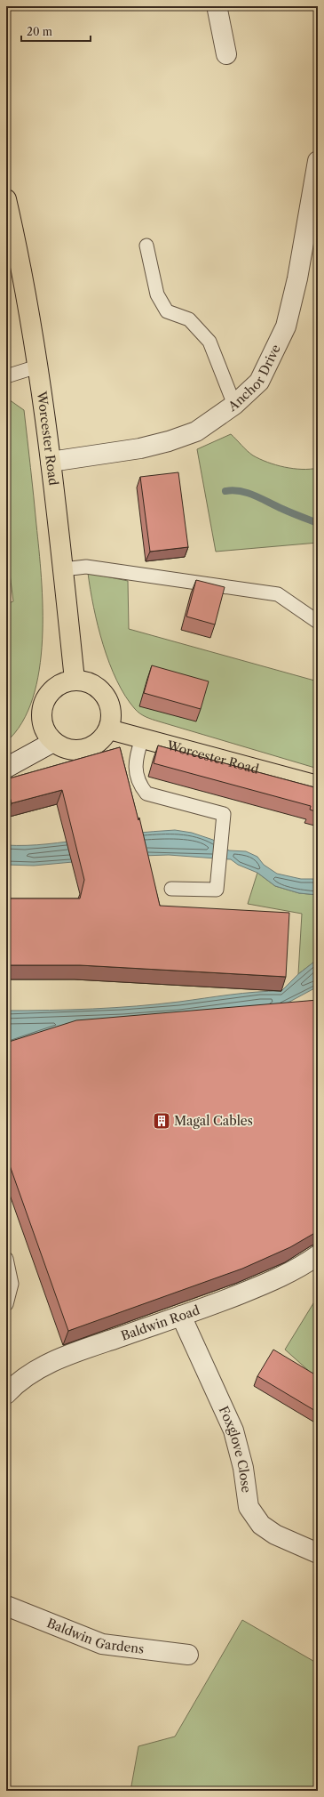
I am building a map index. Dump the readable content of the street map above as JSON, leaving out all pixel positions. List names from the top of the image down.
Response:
{
  "streets": {
    "main road": ["Worcester Road"],
    "street": [
      "Anchor Drive",
      "Baldwin Road",
      "Foxglove Close",
      "Baldwin Gardens"
    ]
  },
  "crossings": [
    ["Anchor Drive", "Worcester Road"],
    ["Baldwin Road", "Foxglove Close"]
  ],
  "places": {
    "building": ["Magal Cables"]
  },
  "scale_bar": "20 m"
}
